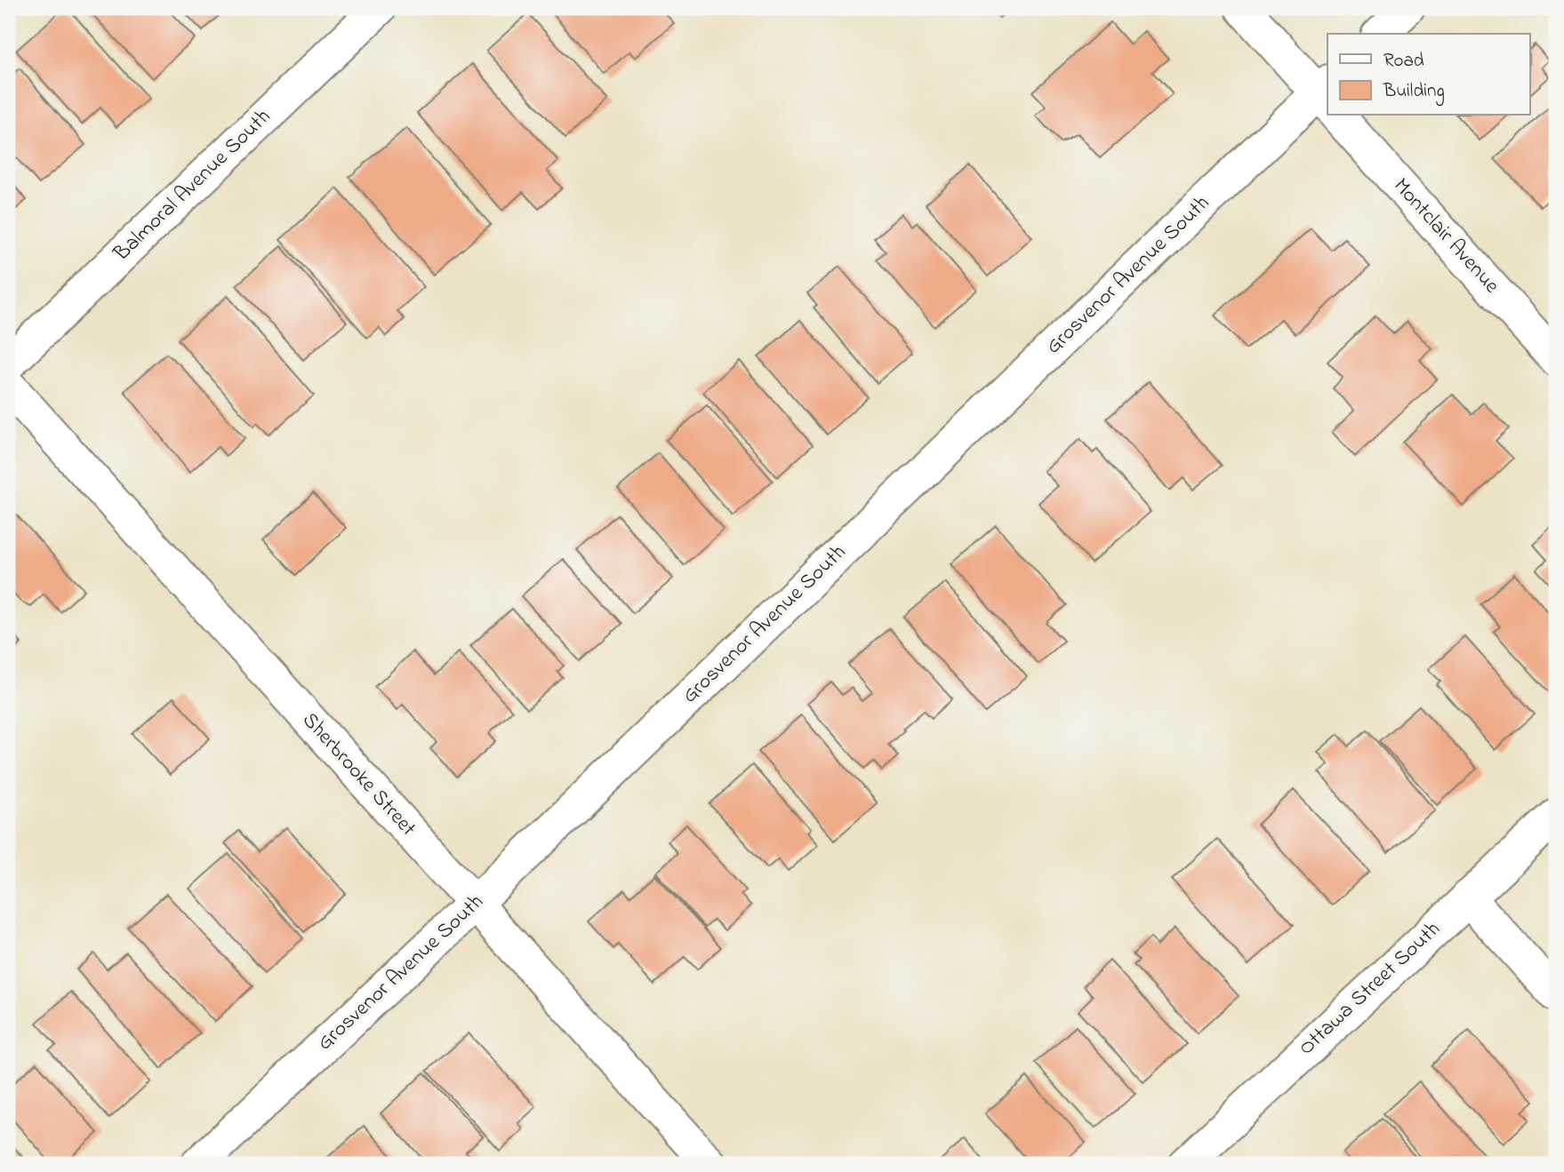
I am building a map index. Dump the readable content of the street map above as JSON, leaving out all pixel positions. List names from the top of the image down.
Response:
{
  "streets": {
    "street": [
      "Balmoral Avenue South",
      "Montclair Avenue",
      "Grosvenor Avenue South",
      "Sherbrooke Street",
      "Ottawa Street South"
    ]
  },
  "crossings": [
    ["Montclair Avenue", "Grosvenor Avenue South"],
    ["Grosvenor Avenue South", "Sherbrooke Street"]
  ],
  "legend": ["Road", "Building"]
}
